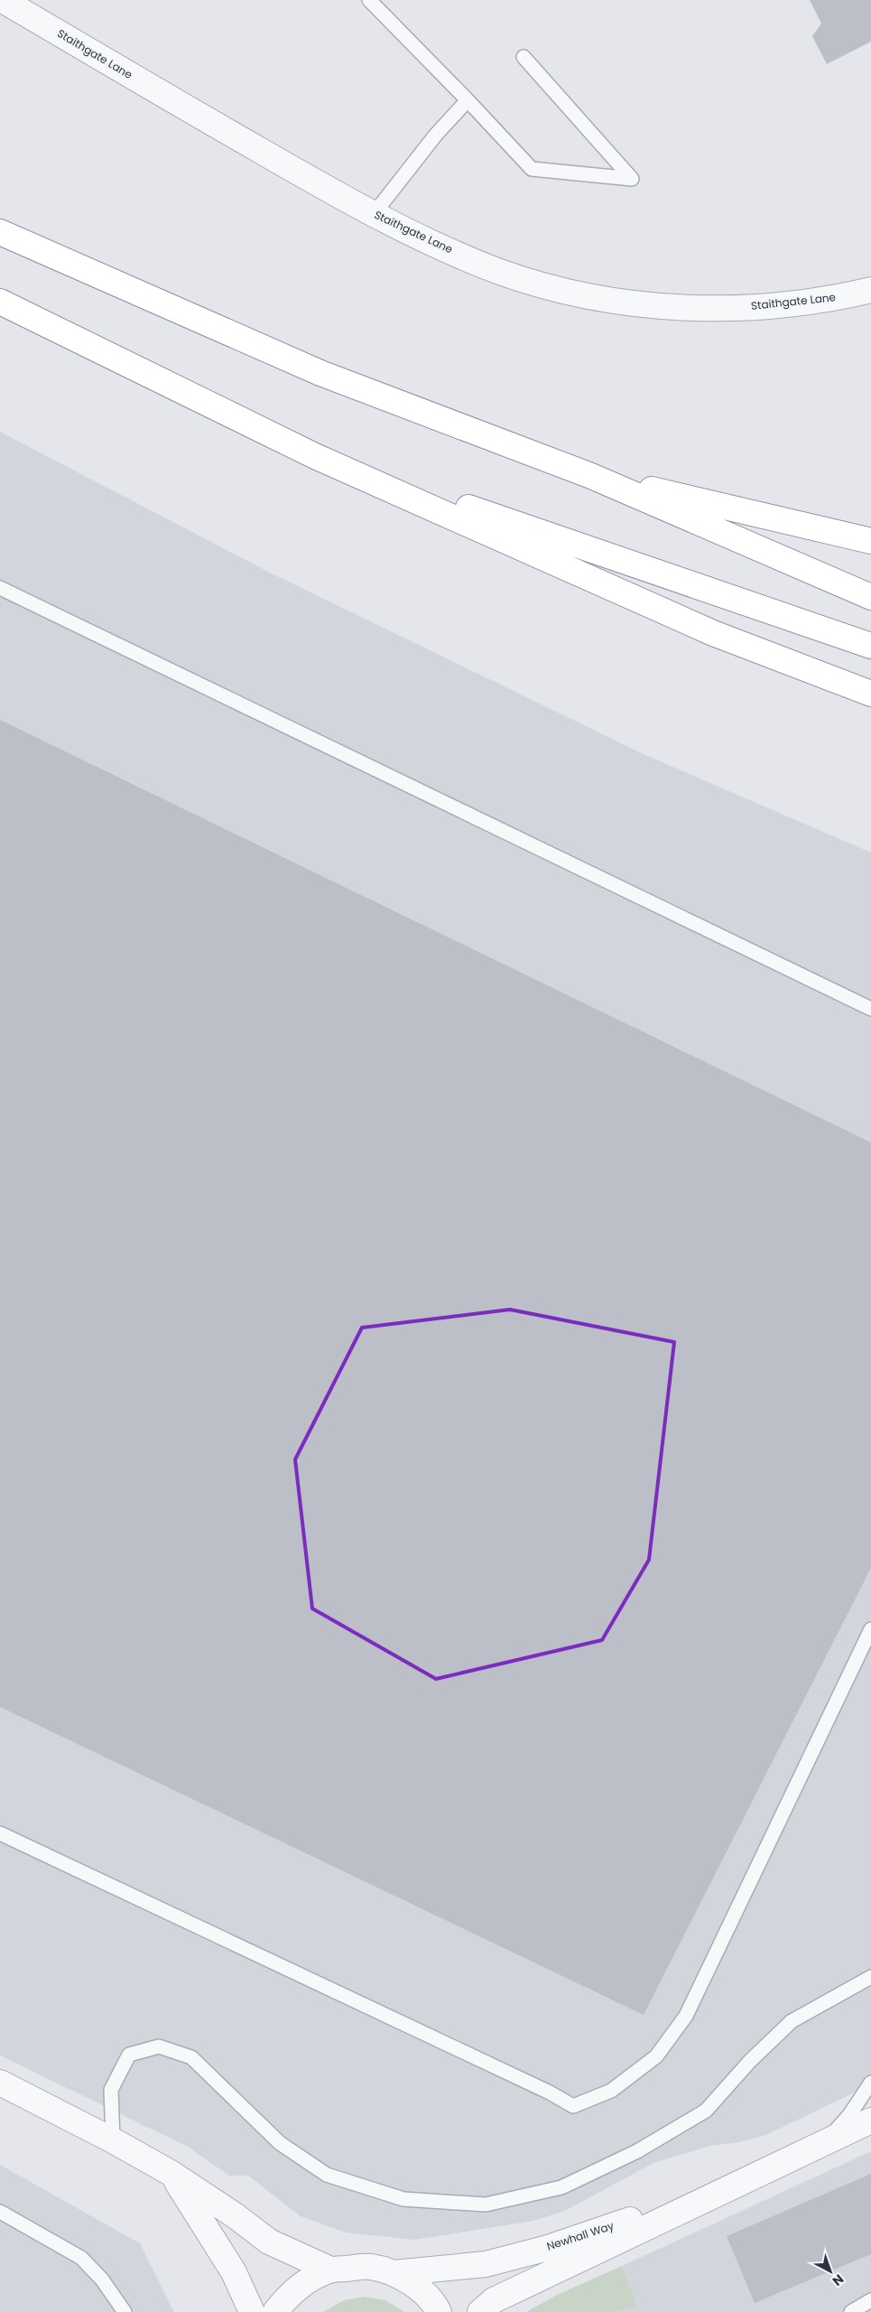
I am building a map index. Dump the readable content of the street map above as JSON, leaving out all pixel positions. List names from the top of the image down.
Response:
{
  "streets": {
    "street": ["Staithgate Lane", "Newhall Way"]
  },
  "north": "bottom right"
}
